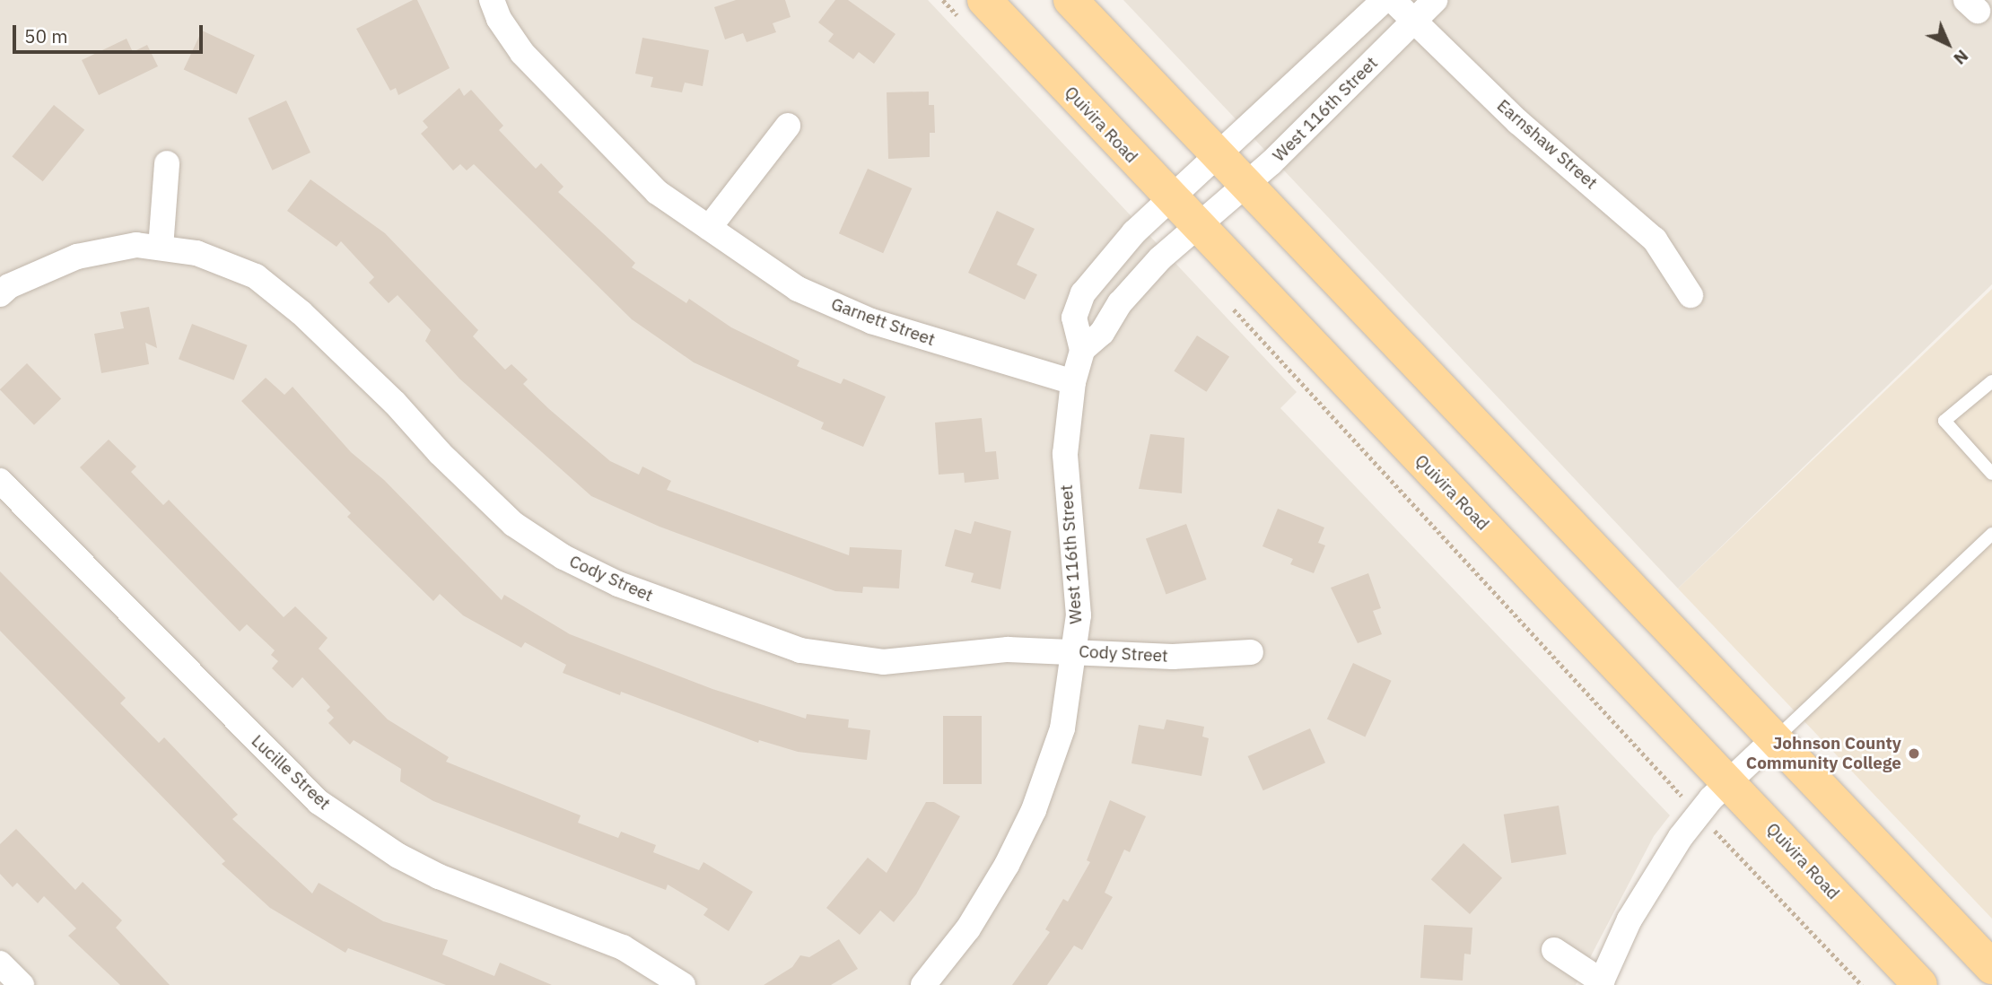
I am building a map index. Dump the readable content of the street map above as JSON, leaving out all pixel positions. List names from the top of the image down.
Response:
{
  "streets": {
    "main road": ["Quivira Road"],
    "street": [
      "West 116th Street",
      "Earnshaw Street",
      "Garnett Street",
      "Cody Street",
      "Lucille Street"
    ]
  },
  "crossings": [
    ["West 116th Street", "Quivira Road"],
    ["West 116th Street", "Earnshaw Street"],
    ["West 116th Street", "Garnett Street"],
    ["West 116th Street", "Cody Street"]
  ],
  "places": ["Johnson County Community College"],
  "scale_bar": "50 m",
  "north": "bottom right"
}
